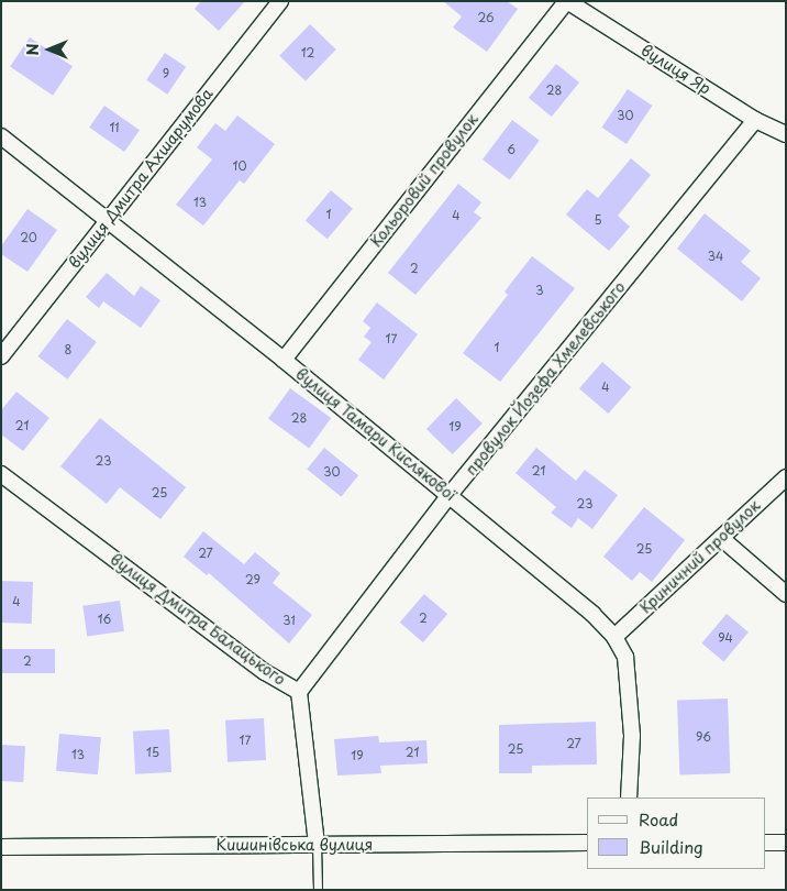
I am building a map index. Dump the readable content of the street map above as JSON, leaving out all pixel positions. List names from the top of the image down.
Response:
{
  "streets": {
    "street": [
      "вулиця Яр",
      "вулиця Дмитра Ахшарумова",
      "Кольоровий провулок",
      "провулок Йозефа Хмелевського",
      "вулиця Тамари Кислякової",
      "Криничний провулок",
      "вулиця Дмитра Балацького",
      "Кишинівська вулиця"
    ]
  },
  "crossings": [
    ["вулиця Яр", "Кольоровий провулок"],
    ["вулиця Яр", "провулок Йозефа Хмелевського"],
    ["вулиця Дмитра Ахшарумова", "вулиця Тамари Кислякової"],
    ["Кольоровий провулок", "вулиця Тамари Кислякової"],
    ["провулок Йозефа Хмелевського", "вулиця Тамари Кислякової"],
    ["провулок Йозефа Хмелевського", "вулиця Дмитра Балацького"],
    ["вулиця Тамари Кислякової", "Криничний провулок"],
    ["вулиця Дмитра Балацького", "Кишинівська вулиця"]
  ],
  "house_numbers": [
    "26",
    "12",
    "9",
    "28",
    "30",
    "11",
    "6",
    "10",
    "13",
    "1",
    "4",
    "5",
    "20",
    "34",
    "2",
    "3",
    "17",
    "1",
    "8",
    "4",
    "28",
    "21",
    "19",
    "23",
    "21",
    "30",
    "25",
    "23",
    "25",
    "27",
    "29",
    "4",
    "2",
    "16",
    "31",
    "94",
    "2",
    "96",
    "17",
    "27",
    "25",
    "15",
    "21",
    "13",
    "19"
  ],
  "legend": ["Road", "Building"],
  "north": "left"
}
